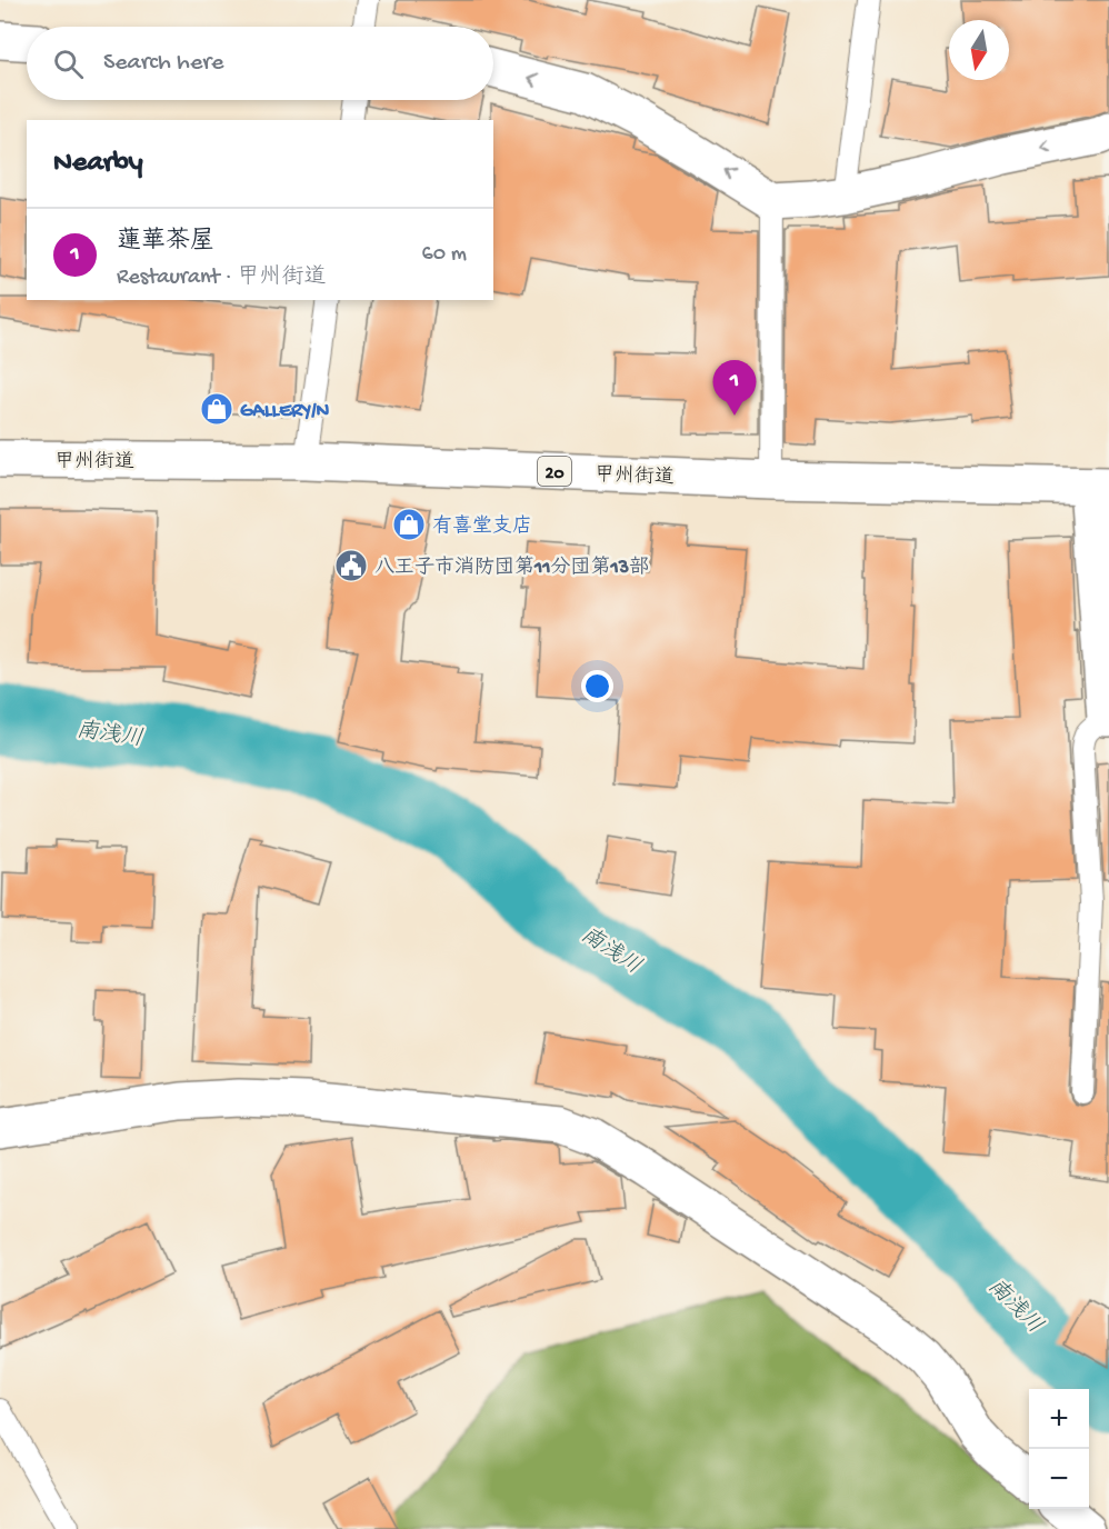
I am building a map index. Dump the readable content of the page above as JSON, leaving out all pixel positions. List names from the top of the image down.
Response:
{
  "streets": {
    "main road": ["甲州街道", "20"]
  },
  "water": ["南浅川"],
  "places": {
    "shop": ["GALLERY/N", "有喜堂支店"],
    "public building": ["八王子市消防団第11分団第13部"]
  },
  "north": "bottom",
  "page": {
    "search": "Search here",
    "heading": "Nearby",
    "list": [
      {
        "mark": "1",
        "name": "蓮華茶屋",
        "note": "Restaurant · 甲州街道",
        "value": "60 m"
      }
    ],
    "pins": "1",
    "map_buttons": ["+", "−"]
  }
}
